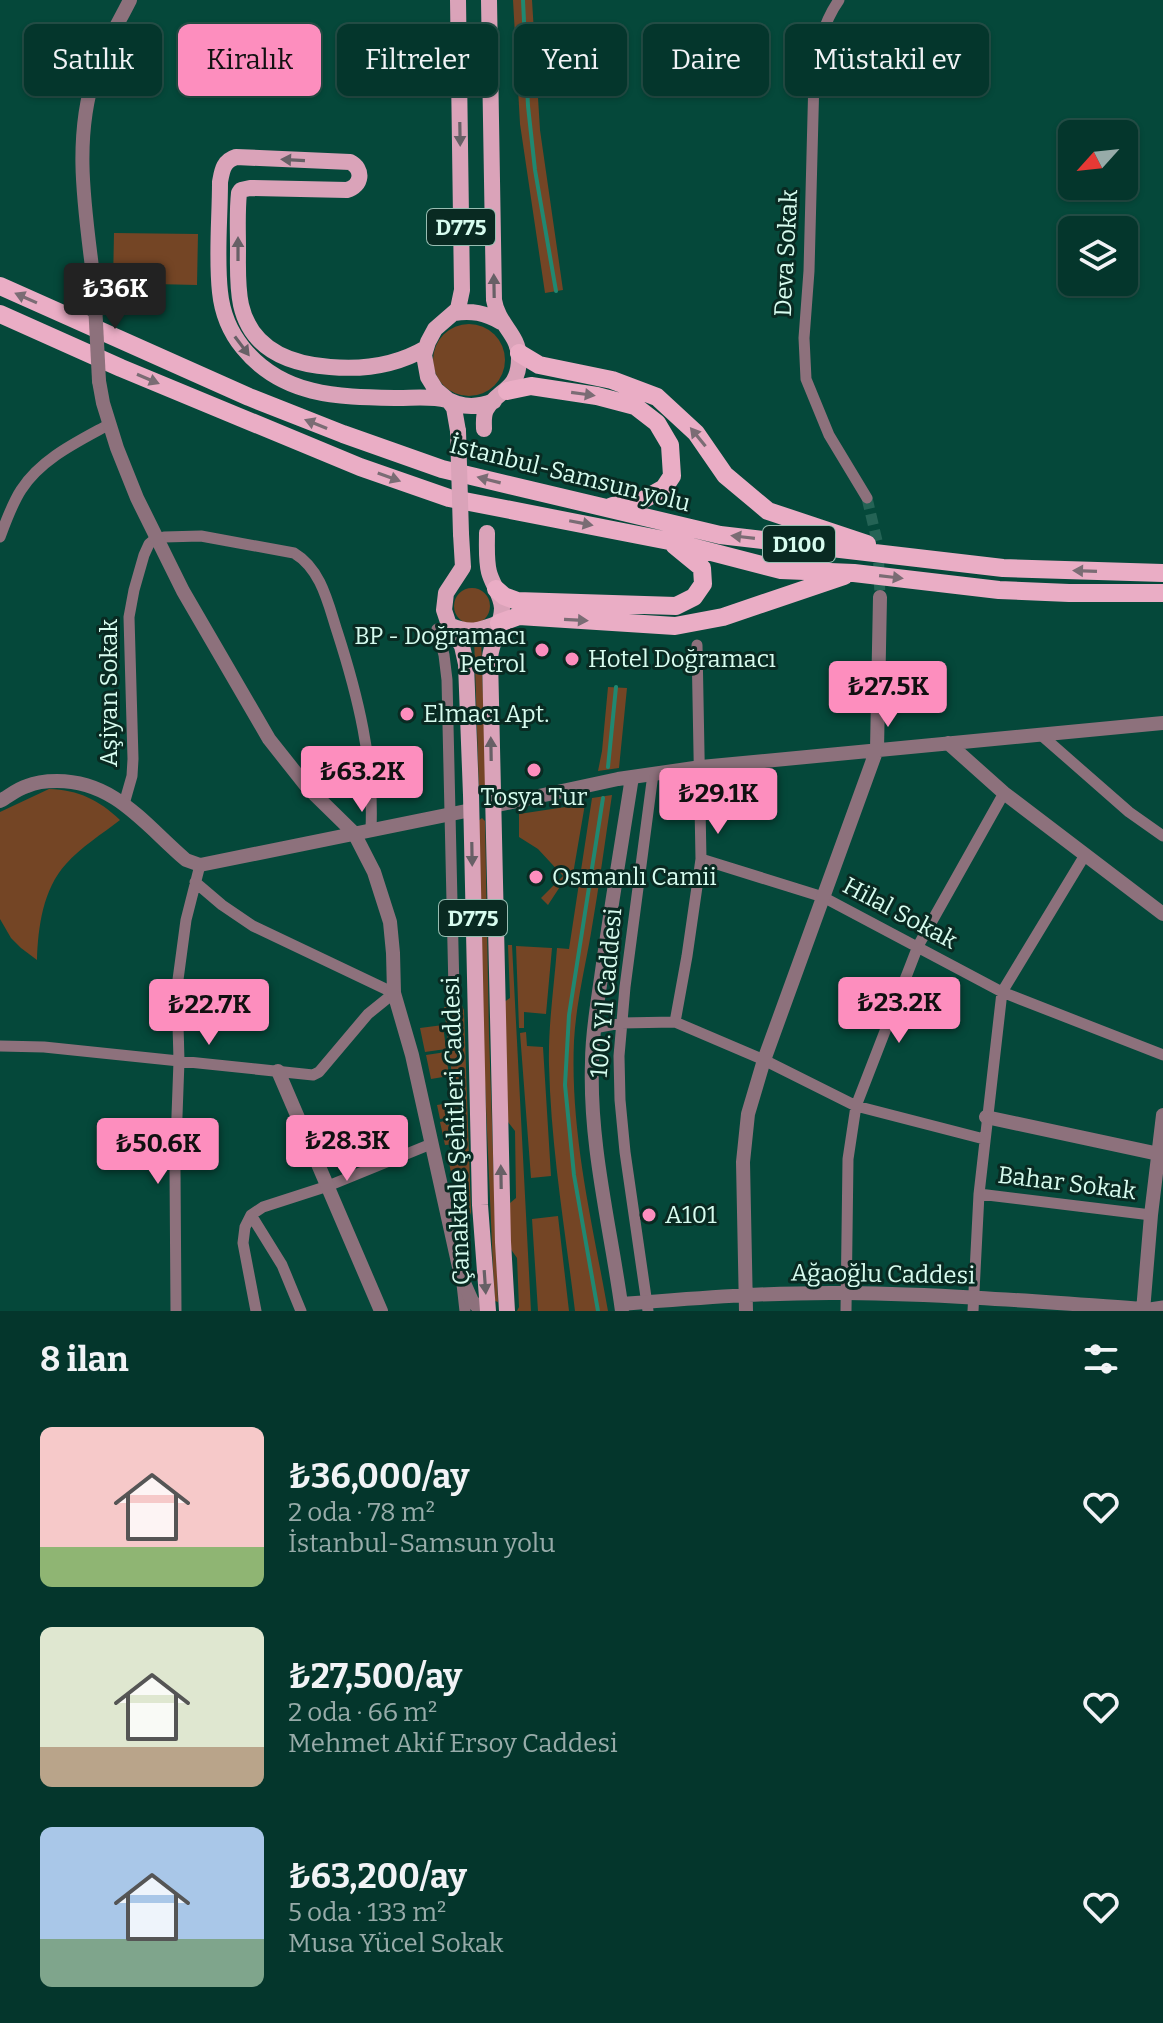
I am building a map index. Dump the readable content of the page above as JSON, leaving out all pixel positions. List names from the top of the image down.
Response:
{
  "streets": {
    "highway": ["İstanbul-Samsun yolu", "D100"],
    "main road": ["D775", "Çanakkale Şehitleri Caddesi"],
    "street": [
      "Deva Sokak",
      "Aşiyan Sokak",
      "Hilal Sokak",
      "100. Yıl Caddesi",
      "Bahar Sokak",
      "Ağaoğlu Caddesi"
    ]
  },
  "crossings": [
    ["D775", "Çanakkale Şehitleri Caddesi"],
    ["100. Yıl Caddesi", "Ağaoğlu Caddesi"]
  ],
  "places": [
    "BP - Doğramacı Petrol",
    "Hotel Doğramacı",
    "Elmacı Apt.",
    "Tosya Tur",
    "Osmanlı Camii",
    "A101"
  ],
  "north": "bottom left",
  "page": {
    "chip": [
      "Satılık",
      "Kiralık",
      "Filtreler",
      "Yeni",
      "Daire",
      "Müstakil ev"
    ],
    "price": [
      "₺36K",
      "₺27.5K",
      "₺63.2K",
      "₺29.1K",
      "₺23.2K",
      "₺22.7K",
      "₺28.3K",
      "₺50.6K"
    ],
    "heading": "8 ilan",
    "list": [
      {
        "name": "₺36,000/ay",
        "note": "2 oda · 78 m² · İstanbul-Samsun yolu"
      },
      {
        "name": "₺27,500/ay",
        "note": "2 oda · 66 m² · Mehmet Akif Ersoy Caddesi"
      },
      {
        "name": "₺63,200/ay",
        "note": "5 oda · 133 m² · Musa Yücel Sokak"
      }
    ]
  }
}
